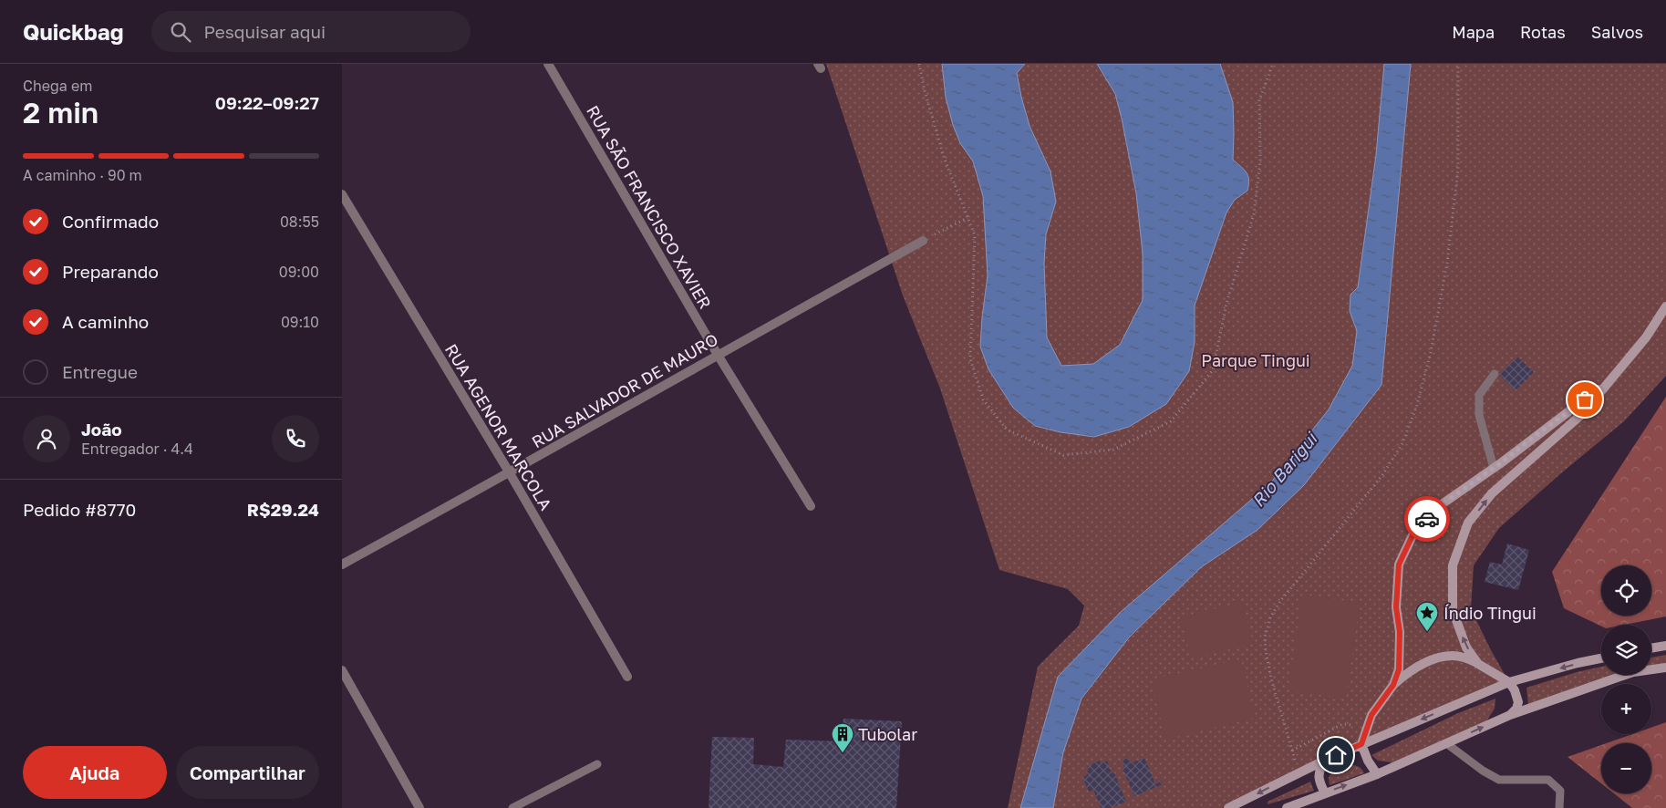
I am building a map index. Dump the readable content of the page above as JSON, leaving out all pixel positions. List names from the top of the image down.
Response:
{
  "streets": {
    "street": ["RUA SÃO FRANCISCO XAVIER", "RUA SALVADOR DE MAURO", "RUA AGENOR MARCOLA"]
  },
  "crossings": [
    ["RUA SÃO FRANCISCO XAVIER", "RUA SALVADOR DE MAURO"],
    ["RUA SALVADOR DE MAURO", "RUA AGENOR MARCOLA"]
  ],
  "water": ["Rio Barigui"],
  "parks": ["Parque Tingui"],
  "places": {
    "place": ["Índio Tingui"],
    "building": ["Tubolar"]
  },
  "page": {
    "header": "Quickbag",
    "search": "Pesquisar aqui",
    "nav": ["Mapa", "Rotas", "Salvos"],
    "heading": ["2 min", "Chega em", "09:22–09:27"],
    "panel": [
      "João",
      "Entregador · 4.4",
      "Pedido #8770",
      "R$29.24"
    ],
    "bar": "A caminho · 90 m",
    "list": [
      ["Confirmado", "08:55"],
      ["Preparando", "09:00"],
      ["A caminho", "09:10"],
      "Entregue"
    ],
    "map_buttons": ["+", "−"],
    "buttons": ["Ajuda", "Compartilhar"]
  }
}
